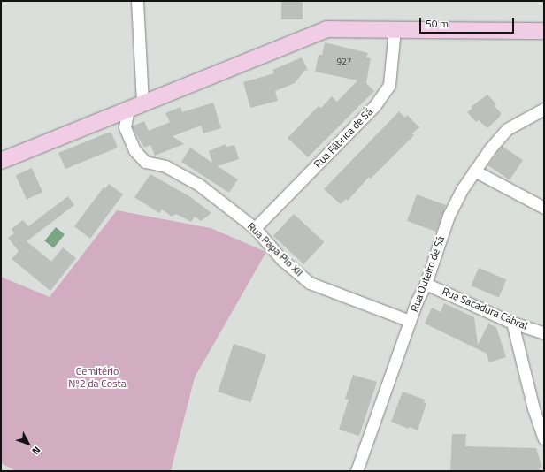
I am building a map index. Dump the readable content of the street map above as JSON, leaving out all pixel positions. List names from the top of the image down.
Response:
{
  "streets": {
    "street": [
      "Rua Fábrica de Sá",
      "Rua Papa Pio XII",
      "Rua Outeiro de Sá",
      "Rua Sacadura Cabral"
    ]
  },
  "crossings": [
    ["Rua Fábrica de Sá", "Rua Papa Pio XII"],
    ["Rua Papa Pio XII", "Rua Outeiro de Sá"],
    ["Rua Outeiro de Sá", "Rua Sacadura Cabral"]
  ],
  "parks": ["Cemitério Nº2 da Costa"],
  "house_numbers": ["927"],
  "scale_bar": "50 m",
  "north": "bottom right"
}
